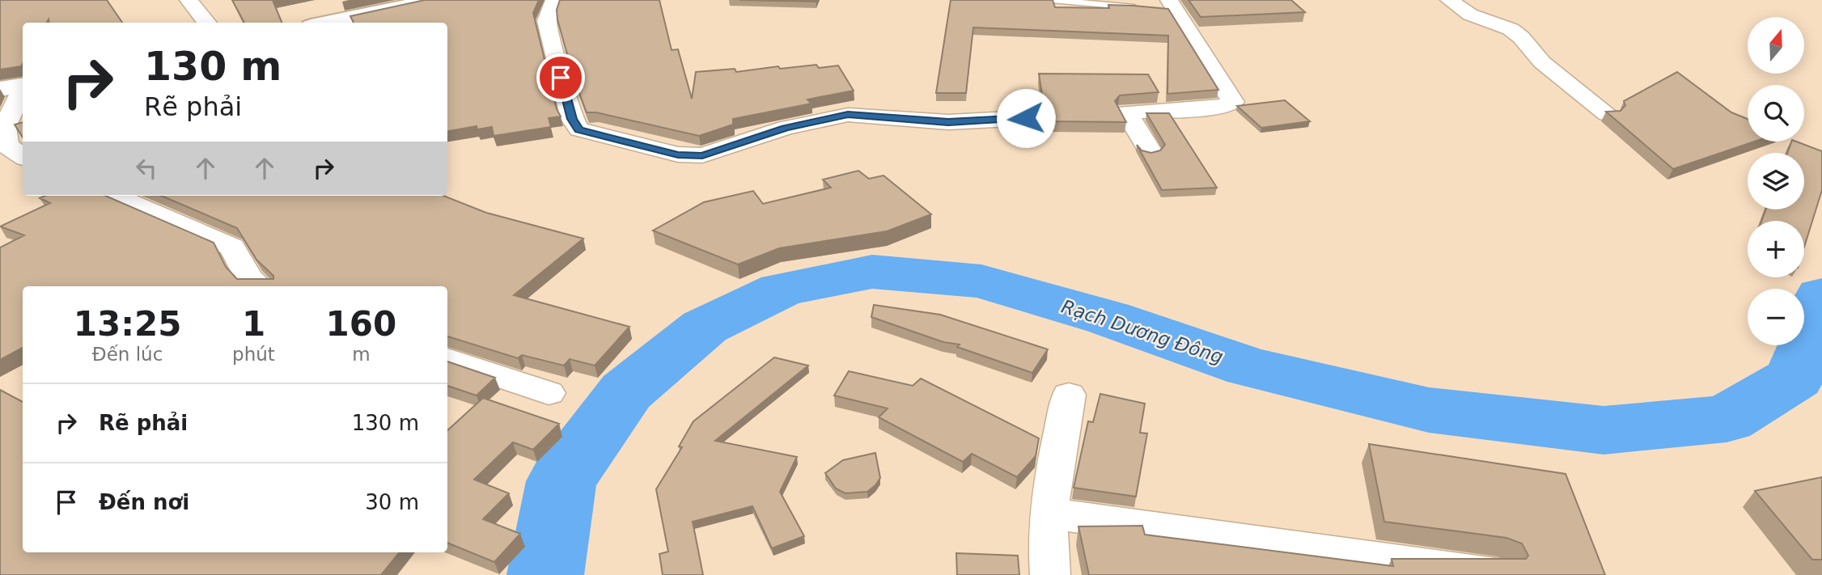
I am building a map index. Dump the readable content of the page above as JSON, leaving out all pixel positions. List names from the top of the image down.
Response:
{
  "water": ["Rạch Dương Đông"],
  "north": "top",
  "page": {
    "map_buttons": ["+", "−"],
    "turn": ["130 m", "Rẽ phải"],
    "eta": [
      "13:25",
      "Đến lúc",
      "1",
      "phút",
      "160",
      "m"
    ],
    "list": [
      {
        "name": "Rẽ phải",
        "value": "130 m"
      },
      {
        "name": "Đến nơi",
        "value": "30 m"
      }
    ]
  }
}
